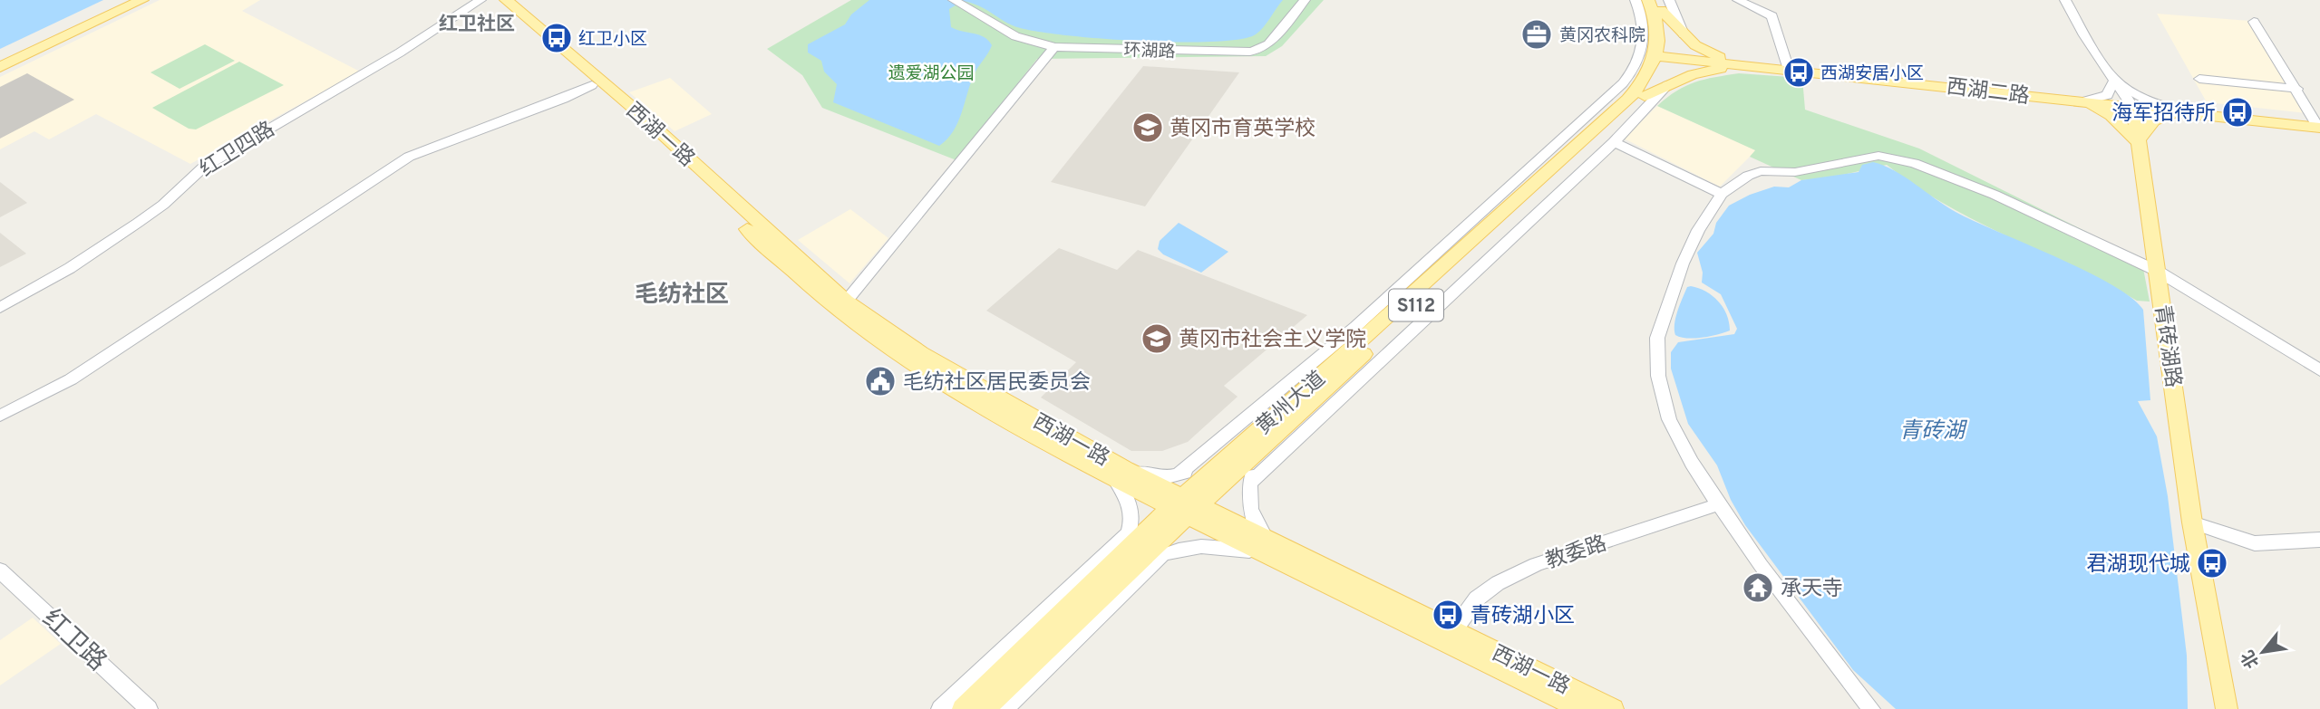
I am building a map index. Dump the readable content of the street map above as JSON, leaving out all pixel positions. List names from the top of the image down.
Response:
{
  "streets": {
    "main road": [
      "西湖二路",
      "西湖一路",
      "S112",
      "青砖湖路",
      "黄州大道"
    ],
    "street": [
      "环湖路",
      "红卫四路",
      "教委路",
      "红卫路"
    ]
  },
  "crossings": [
    ["西湖二路", "青砖湖路"],
    ["西湖二路", "黄州大道"],
    ["西湖一路", "黄州大道"],
    ["西湖一路", "教委路"]
  ],
  "districts": ["红卫社区", "毛纺社区"],
  "water": ["青砖湖"],
  "parks": ["遗爱湖公园"],
  "places": {
    "office": ["黄冈农科院"],
    "bus stop": [
      "红卫小区",
      "西湖安居小区",
      "海军招待所",
      "君湖现代城",
      "青砖湖小区"
    ],
    "school or university": ["黄冈市育英学校", "黄冈市社会主义学院"],
    "public building": ["毛纺社区居民委员会"],
    "temple": ["承天寺"]
  },
  "north": "bottom left"
}
